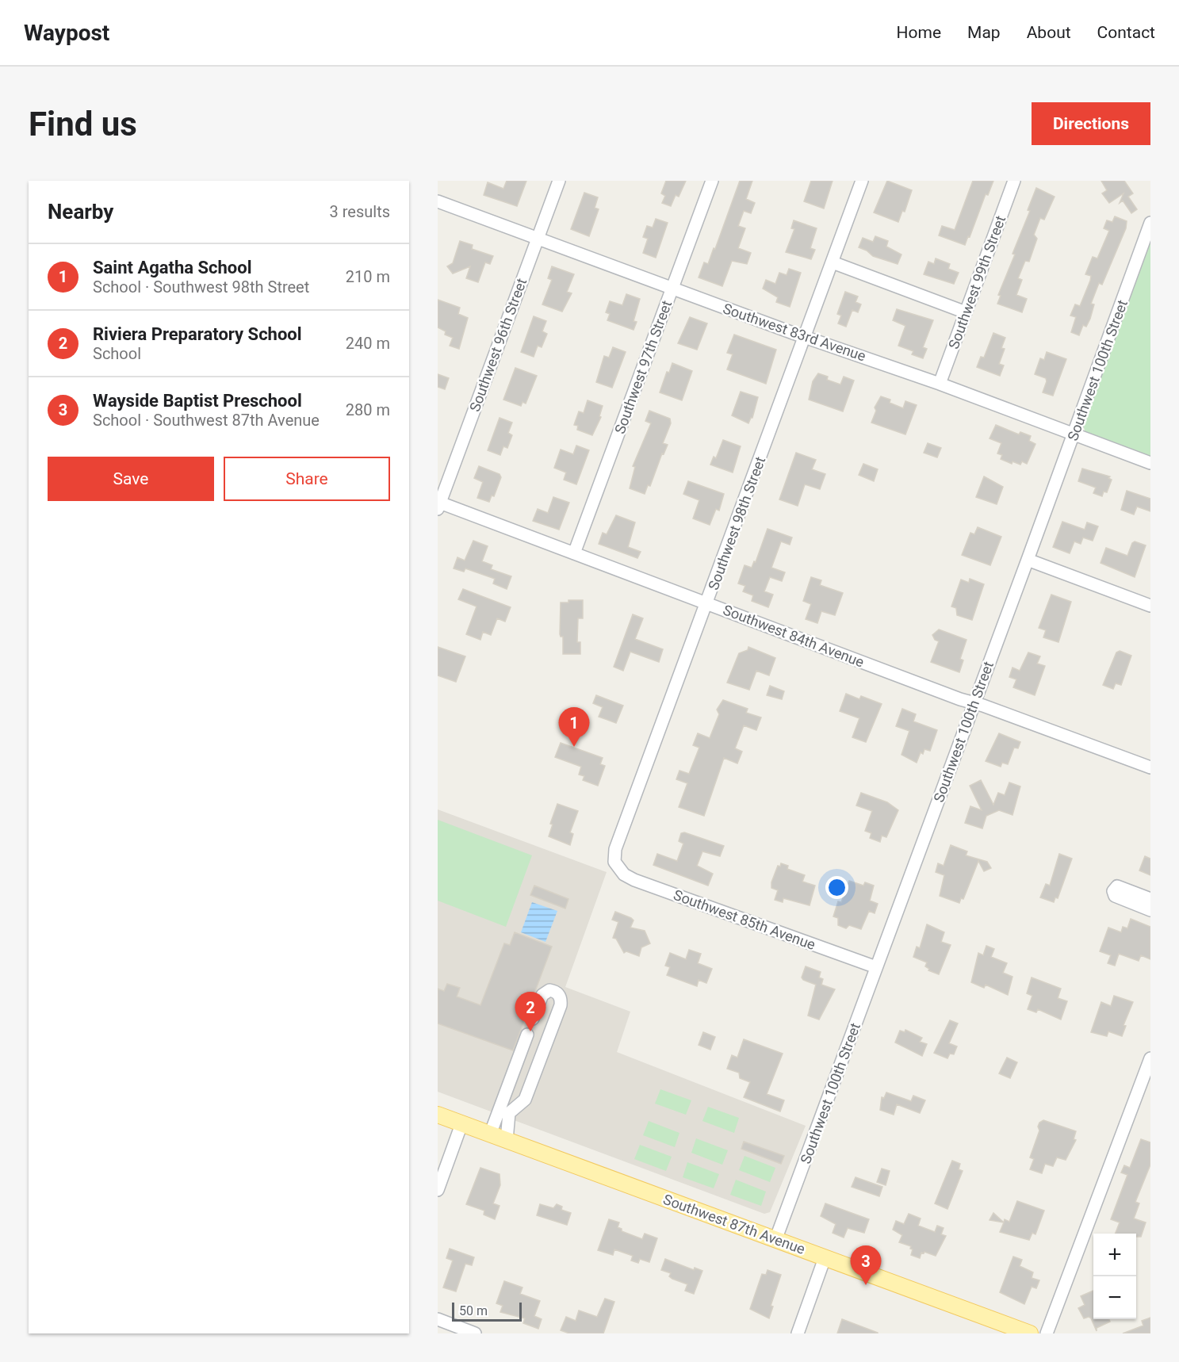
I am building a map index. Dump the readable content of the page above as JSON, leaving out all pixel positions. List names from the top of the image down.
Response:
{
  "streets": {
    "main road": ["Southwest 87th Avenue"],
    "street": [
      "Southwest 99th Street",
      "Southwest 83rd Avenue",
      "Southwest 96th Street",
      "Southwest 97th Street",
      "Southwest 100th Street",
      "Southwest 98th Street",
      "Southwest 84th Avenue",
      "Southwest 85th Avenue"
    ]
  },
  "crossings": [
    ["Southwest 99th Street", "Southwest 83rd Avenue"],
    ["Southwest 83rd Avenue", "Southwest 96th Street"],
    ["Southwest 83rd Avenue", "Southwest 97th Street"],
    ["Southwest 83rd Avenue", "Southwest 100th Street"],
    ["Southwest 83rd Avenue", "Southwest 98th Street"],
    ["Southwest 96th Street", "Southwest 84th Avenue"],
    ["Southwest 97th Street", "Southwest 84th Avenue"],
    ["Southwest 100th Street", "Southwest 84th Avenue"],
    ["Southwest 100th Street", "Southwest 85th Avenue"],
    ["Southwest 100th Street", "Southwest 87th Avenue"],
    ["Southwest 98th Street", "Southwest 84th Avenue"],
    ["Southwest 98th Street", "Southwest 85th Avenue"]
  ],
  "scale_bar": "50 m",
  "page": {
    "header": "Waypost",
    "nav": [
      "Home",
      "Map",
      "About",
      "Contact"
    ],
    "buttons": [
      "Directions",
      ["Save", "Share"]
    ],
    "title": "Find us",
    "heading": ["Nearby", "3 results"],
    "list": [
      {
        "mark": "1",
        "name": "Saint Agatha School",
        "note": "School · Southwest 98th Street",
        "value": "210 m"
      },
      {
        "mark": "2",
        "name": "Riviera Preparatory School",
        "note": "School",
        "value": "240 m"
      },
      {
        "mark": "3",
        "name": "Wayside Baptist Preschool",
        "note": "School · Southwest 87th Avenue",
        "value": "280 m"
      }
    ],
    "pins": ["1", "2", "3"],
    "map_buttons": ["+", "−"],
    "scale": "50 m"
  }
}
